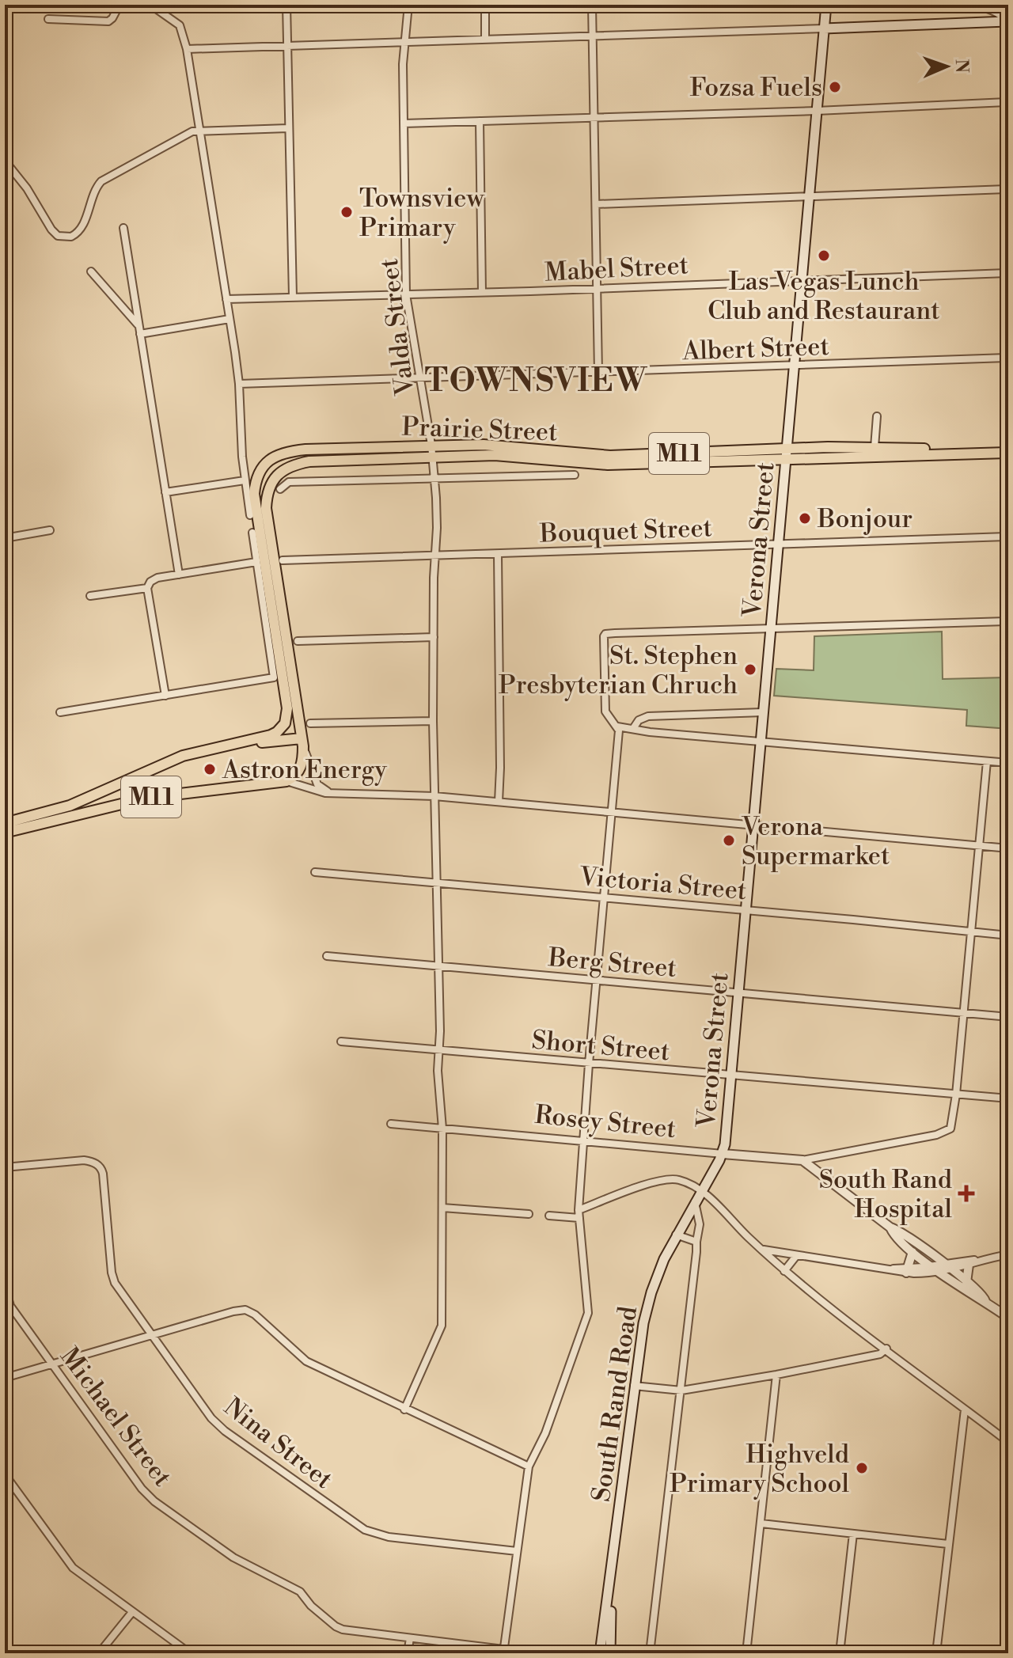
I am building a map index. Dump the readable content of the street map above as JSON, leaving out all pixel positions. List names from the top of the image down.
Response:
{
  "streets": {
    "main road": [
      "Prairie Street",
      "M11",
      "Verona Street",
      "South Rand Road"
    ],
    "street": [
      "Mabel Street",
      "Valda Street",
      "Albert Street",
      "Bouquet Street",
      "Victoria Street",
      "Berg Street",
      "Short Street",
      "Rosey Street",
      "Michael Street",
      "Nina Street"
    ]
  },
  "crossings": [
    ["Mabel Street", "Valda Street"],
    ["Mabel Street", "Verona Street"],
    ["Valda Street", "Albert Street"],
    ["Valda Street", "Prairie Street"],
    ["Valda Street", "Bouquet Street"],
    ["Valda Street", "Victoria Street"],
    ["Valda Street", "Berg Street"],
    ["Valda Street", "Short Street"],
    ["Valda Street", "Rosey Street"],
    ["Albert Street", "Verona Street"],
    ["Prairie Street", "M11"],
    ["Prairie Street", "Verona Street"],
    ["Bouquet Street", "Verona Street"],
    ["Verona Street", "Victoria Street"],
    ["Verona Street", "Berg Street"],
    ["Verona Street", "Short Street"],
    ["Verona Street", "Rosey Street"],
    ["Verona Street", "South Rand Road"],
    ["Short Street", "Rosey Street"],
    ["Rosey Street", "South Rand Road"]
  ],
  "districts": ["TOWNSVIEW"],
  "places": {
    "other": [
      "Fozsa Fuels",
      "Townsview Primary",
      "Las Vegas Lunch Club and Restaurant",
      "Bonjour",
      "St. Stephen Presbyterian Chruch",
      "Astron Energy",
      "Verona Supermarket",
      "Highveld Primary School"
    ],
    "health": ["South Rand Hospital"]
  },
  "north": "right"
}
